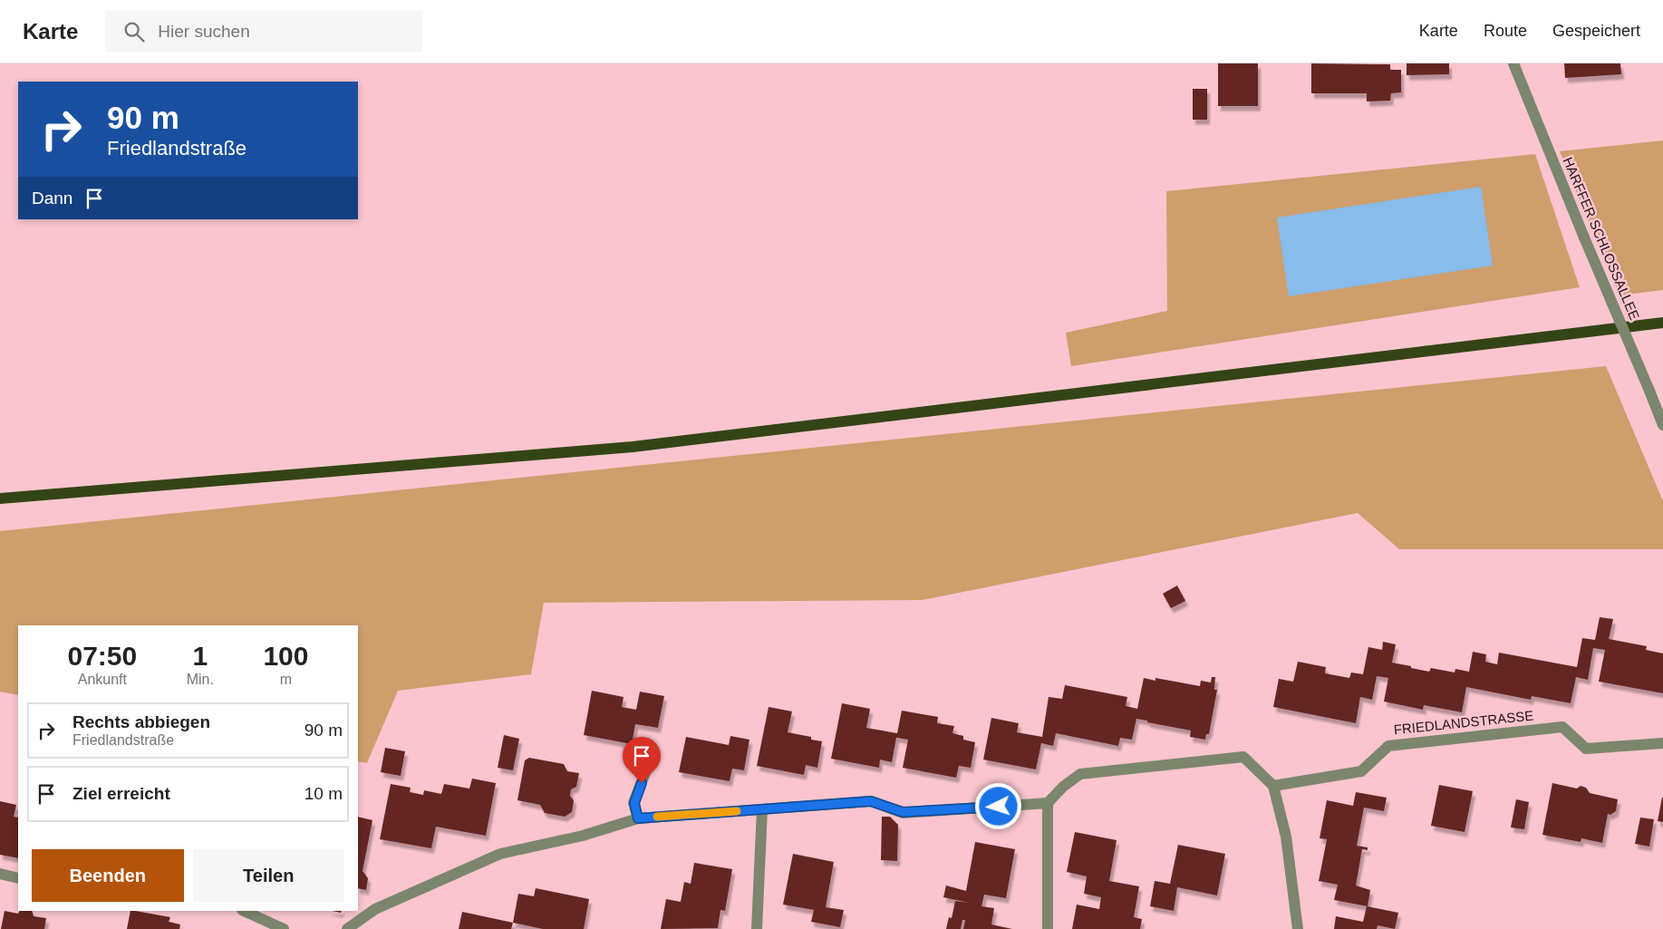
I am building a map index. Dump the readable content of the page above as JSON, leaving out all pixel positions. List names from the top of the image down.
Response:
{
  "streets": {
    "street": ["HARFFER SCHLOSSALLEE", "FRIEDLANDSTRASSE"]
  },
  "page": {
    "header": "Karte",
    "search": "Hier suchen",
    "nav": ["Karte", "Route", "Gespeichert"],
    "turn": ["90 m", "Friedlandstraße"],
    "then": "Dann",
    "eta": [
      "07:50",
      "Ankunft",
      "1",
      "Min.",
      "100",
      "m"
    ],
    "list": [
      {
        "name": "Rechts abbiegen",
        "note": "Friedlandstraße",
        "value": "90 m"
      },
      {
        "name": "Ziel erreicht",
        "value": "10 m"
      }
    ],
    "buttons": ["Beenden", "Teilen"]
  }
}
